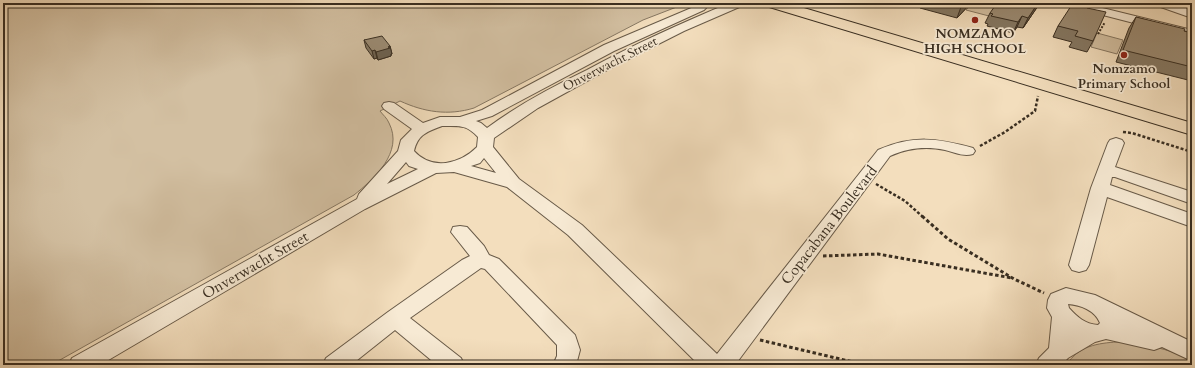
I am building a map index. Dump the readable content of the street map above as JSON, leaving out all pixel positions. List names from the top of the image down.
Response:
{
  "streets": {
    "street": ["Onverwacht Street", "Copacabana Boulevard"]
  },
  "places": ["NOMZAMO HIGH SCHOOL", "Nomzamo Primary School"]
}
